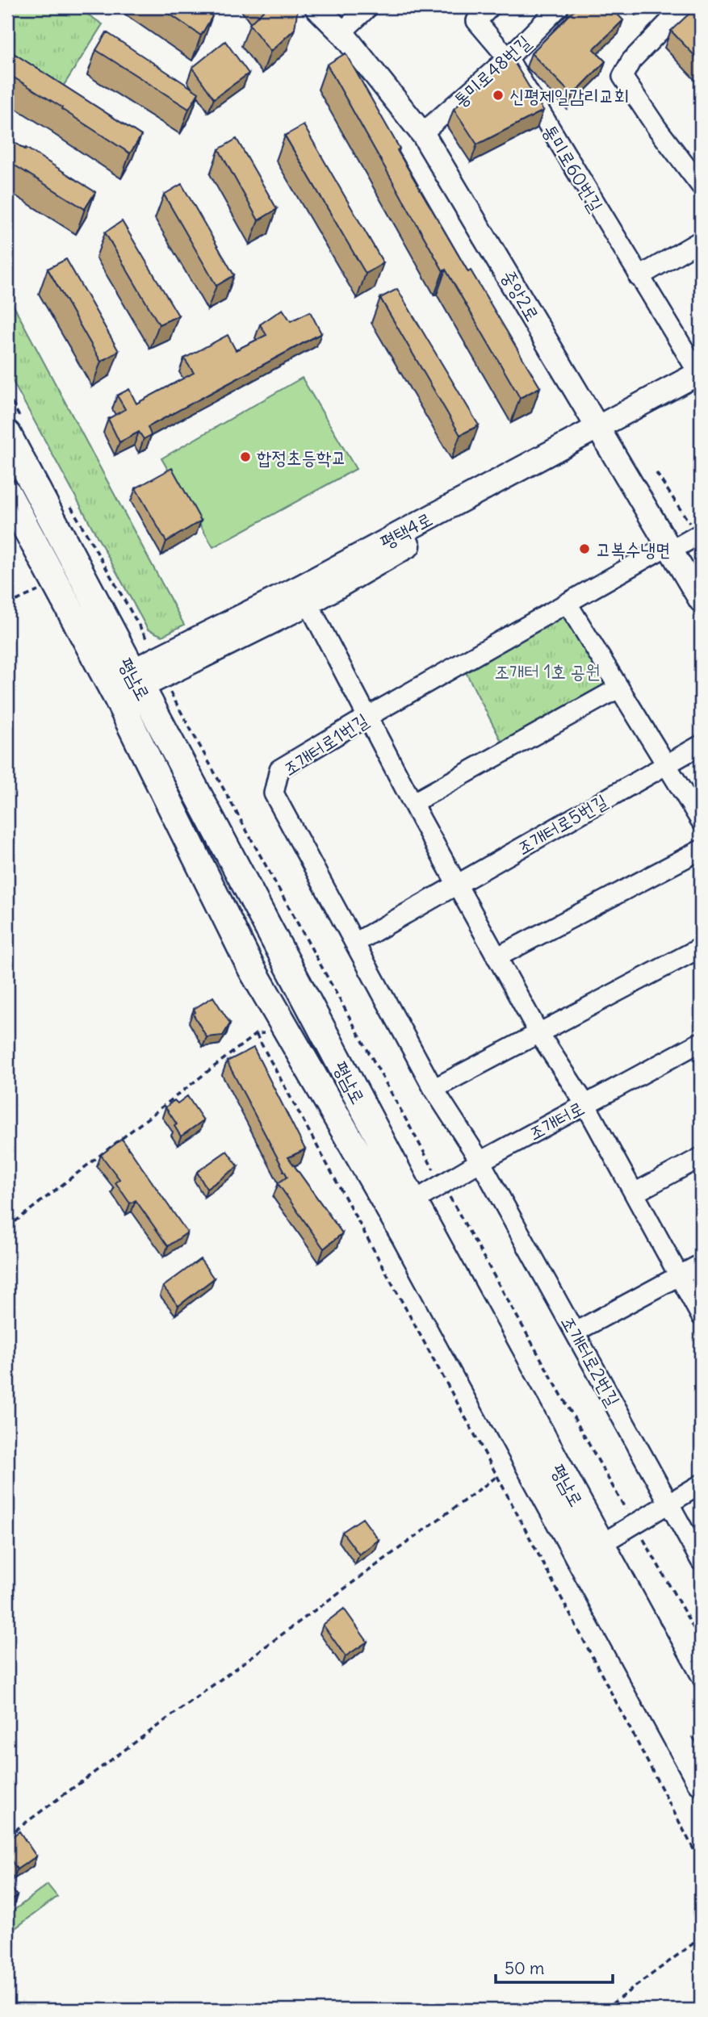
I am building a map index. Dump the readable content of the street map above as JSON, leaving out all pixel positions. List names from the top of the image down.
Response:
{
  "streets": {
    "main road": ["평남로"],
    "street": [
      "통미로48번길",
      "통미로60번길",
      "중앙2로",
      "평택4로",
      "조개터로1번길",
      "조개터로5번길",
      "조개터로",
      "조개터로2번길"
    ]
  },
  "crossings": [
    ["통미로48번길", "통미로60번길"],
    ["통미로48번길", "중앙2로"],
    ["통미로60번길", "평택4로"],
    ["중앙2로", "평택4로"],
    ["중앙2로", "조개터로1번길"],
    ["평택4로", "평남로"],
    ["평남로", "조개터로"],
    ["조개터로1번길", "조개터로5번길"],
    ["조개터로1번길", "조개터로"],
    ["조개터로1번길", "조개터로2번길"],
    ["조개터로", "조개터로2번길"]
  ],
  "parks": ["조개터 1호 공원"],
  "places": ["신평제일감리교회", "합정초등학교", "고복수냉면"],
  "scale_bar": "50 m"
}
